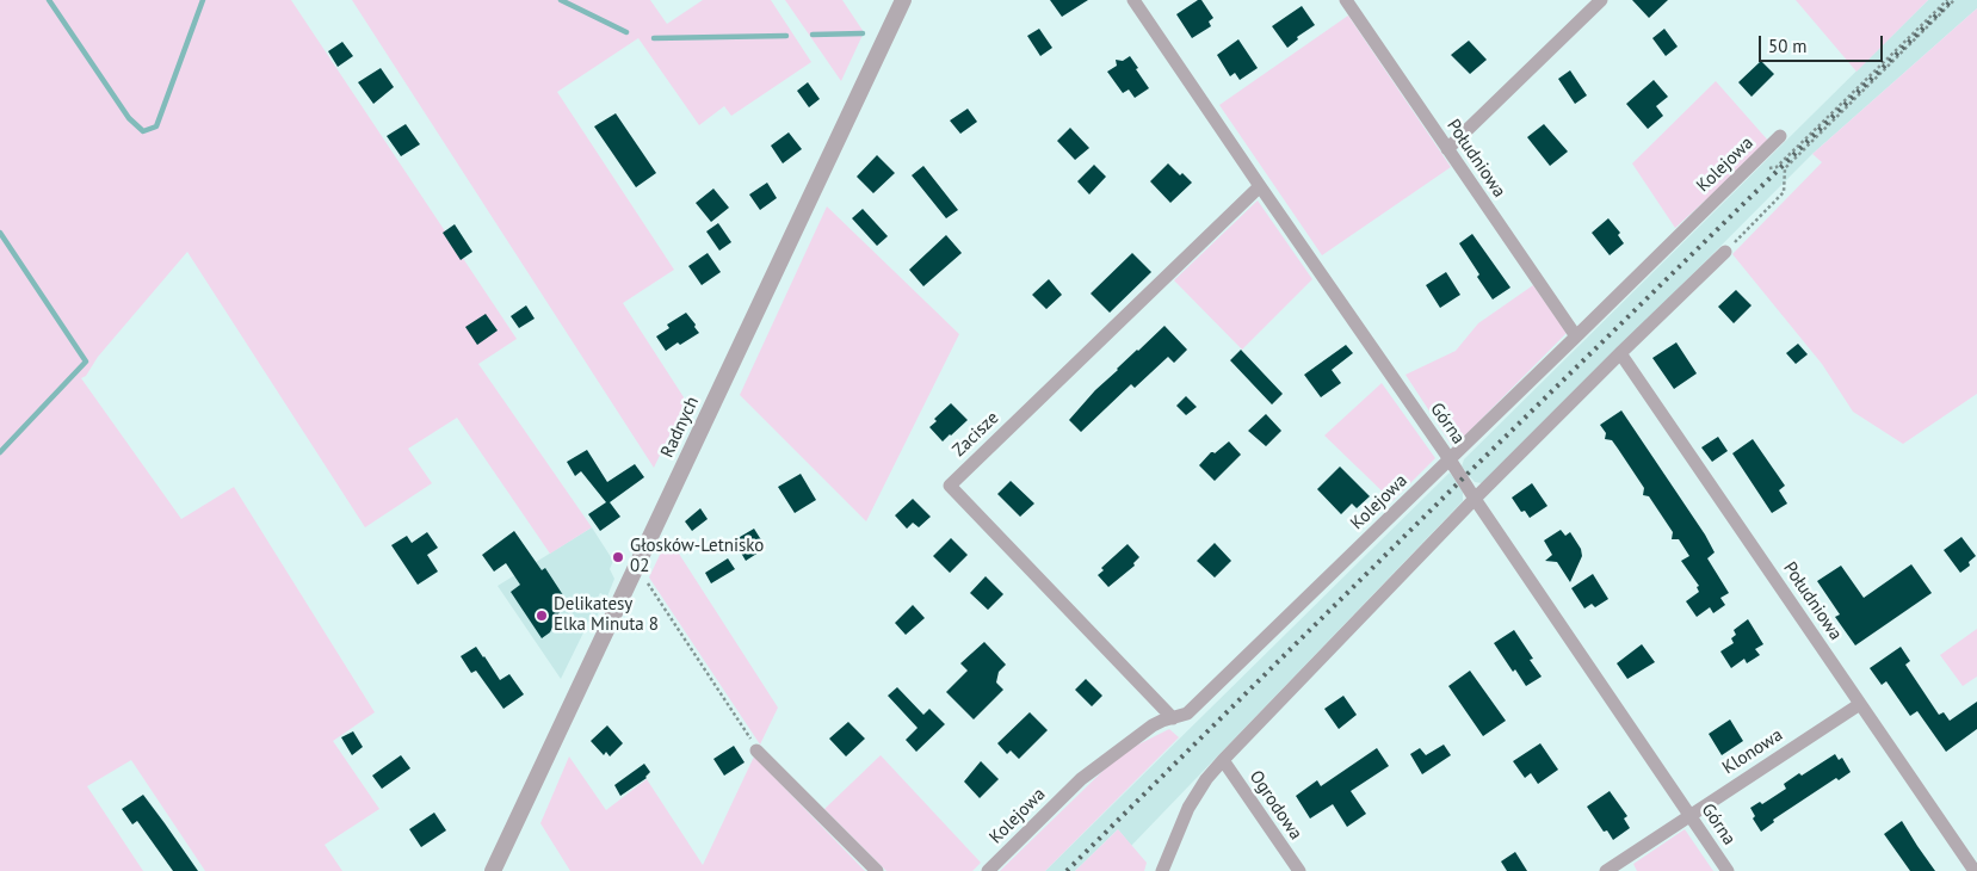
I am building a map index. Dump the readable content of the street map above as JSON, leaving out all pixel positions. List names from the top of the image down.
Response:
{
  "streets": {
    "street": [
      "Południowa",
      "Kolejowa",
      "Górna",
      "Radnych",
      "Zacisze",
      "Klonowa",
      "Ogrodowa"
    ]
  },
  "crossings": [
    ["Południowa", "Kolejowa"],
    ["Południowa", "Klonowa"],
    ["Kolejowa", "Górna"],
    ["Kolejowa", "Zacisze"],
    ["Górna", "Zacisze"],
    ["Górna", "Klonowa"]
  ],
  "places": ["Głosków-Letnisko 02", "Delikatesy Elka Minuta 8"],
  "scale_bar": "50 m"
}
